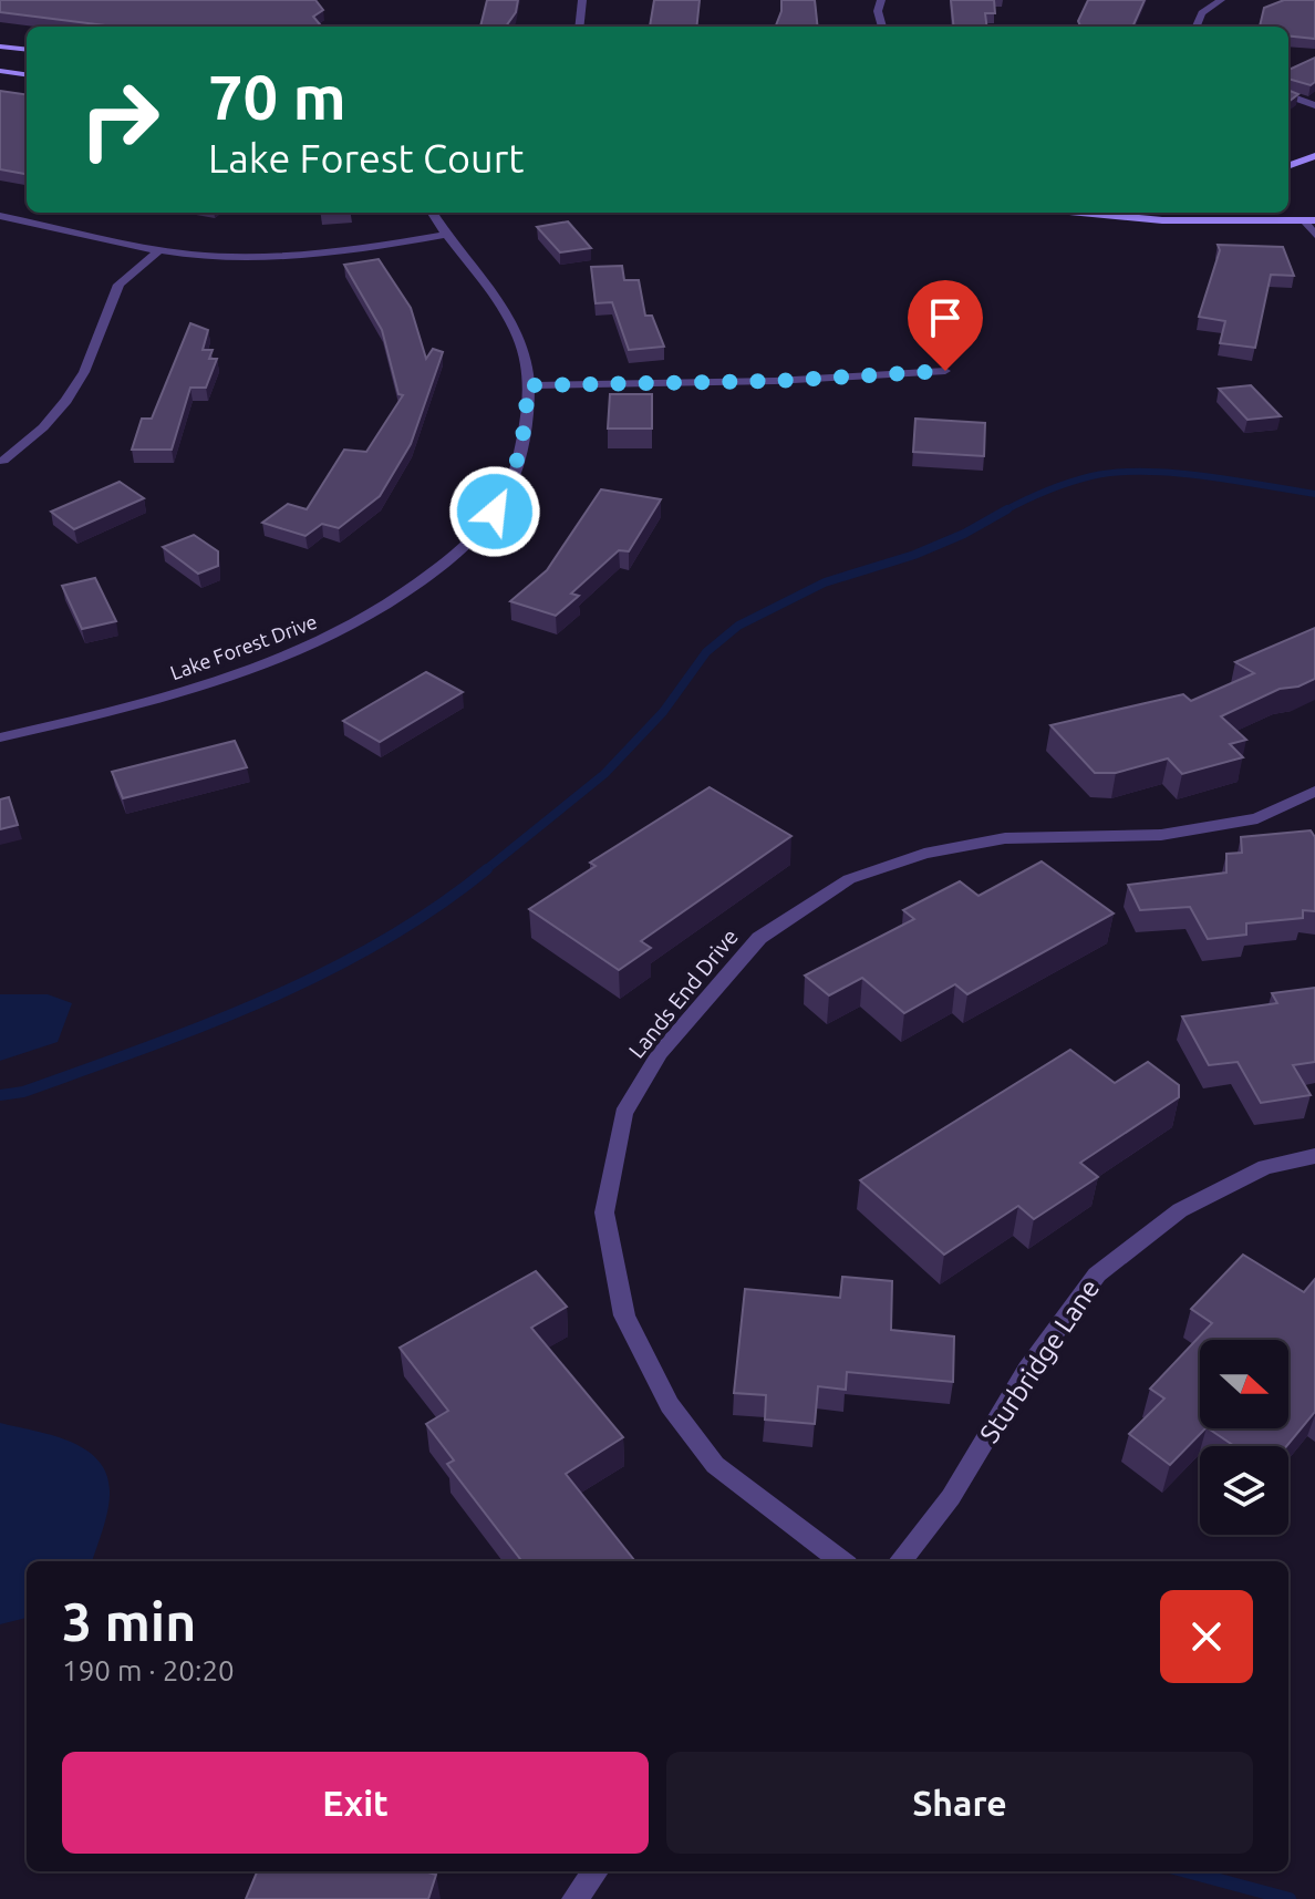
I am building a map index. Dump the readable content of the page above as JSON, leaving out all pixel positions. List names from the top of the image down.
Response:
{
  "streets": {
    "street": ["Lake Forest Drive", "Lands End Drive", "Sturbridge Lane"]
  },
  "north": "right",
  "page": {
    "turn": ["70 m", "Lake Forest Court"],
    "heading": ["3 min", "190 m · 20:20"],
    "buttons": ["Exit", "Share"]
  }
}
